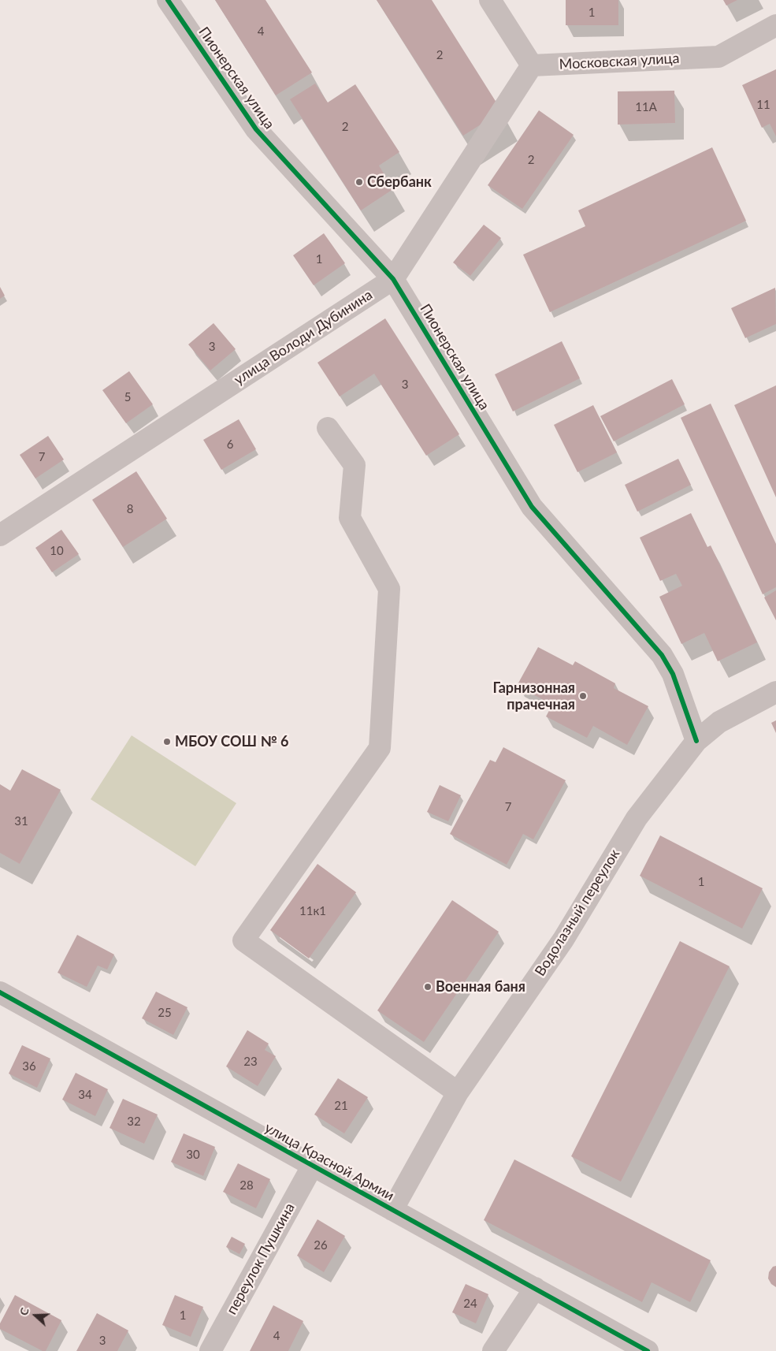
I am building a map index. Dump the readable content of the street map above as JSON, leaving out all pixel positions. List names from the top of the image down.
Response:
{
  "streets": {
    "street": [
      "Московская улица",
      "Пионерская улица",
      "улица Володи Дубинина",
      "Водолазный переулок",
      "улица Красной Армии",
      "переулок Пушкина"
    ]
  },
  "crossings": [
    ["Московская улица", "улица Володи Дубинина"],
    ["Пионерская улица", "улица Володи Дубинина"],
    ["Пионерская улица", "Водолазный переулок"],
    ["Водолазный переулок", "улица Красной Армии"],
    ["улица Красной Армии", "переулок Пушкина"]
  ],
  "places": [
    "Сбербанк",
    "Гарнизонная прачечная",
    "МБОУ СОШ № 6",
    "Военная баня"
  ],
  "house_numbers": [
    "1",
    "4",
    "2",
    "11",
    "11А",
    "2",
    "2",
    "1",
    "3",
    "3",
    "5",
    "6",
    "7",
    "8",
    "10",
    "7",
    "31",
    "1",
    "11к1",
    "25",
    "23",
    "36",
    "34",
    "21",
    "32",
    "30",
    "28",
    "26",
    "24",
    "1",
    "4",
    "3"
  ],
  "north": "left"
}
